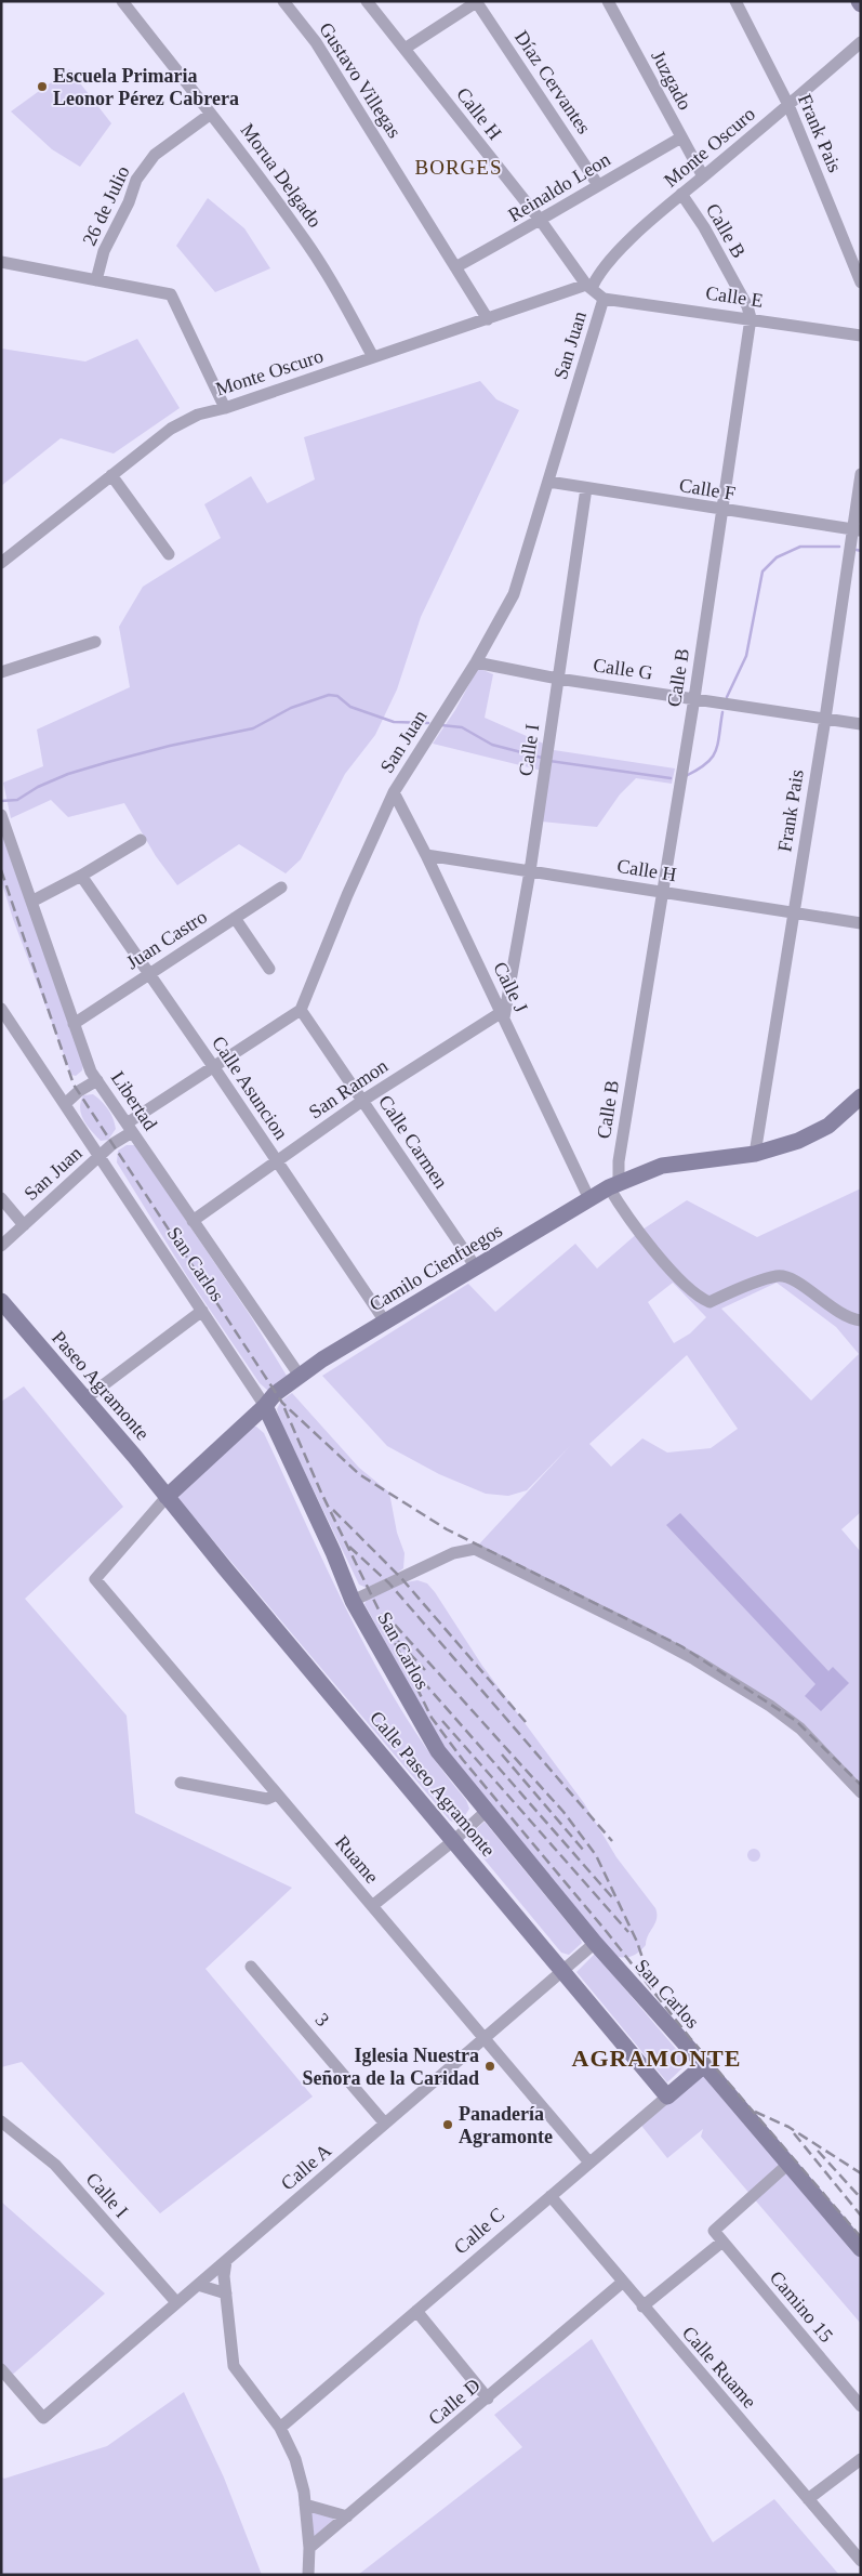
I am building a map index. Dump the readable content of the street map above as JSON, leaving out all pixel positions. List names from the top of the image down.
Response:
{
  "streets": {
    "street": [
      "Gustavo Villegas",
      "Juzgado",
      "Díaz Cervantes",
      "Calle H",
      "Frank Pais",
      "Monte Oscuro",
      "Morua Delgado",
      "Reinaldo Leon",
      "26 de Julio",
      "Calle B",
      "Calle E",
      "San Juan",
      "Calle F",
      "Calle G",
      "Calle I",
      "Juan Castro",
      "Calle J",
      "Calle Asuncion",
      "San Ramon",
      "Libertad",
      "Calle Carmen",
      "San Carlos",
      "Camilo Cienfuegos",
      "Paseo Agramonte",
      "Calle Paseo Agramonte",
      "Ruame",
      "3",
      "Calle A",
      "Calle C",
      "Camino 15",
      "Calle Ruame",
      "Calle D"
    ]
  },
  "crossings": [
    ["Gustavo Villegas", "Monte Oscuro"],
    ["Gustavo Villegas", "Reinaldo Leon"],
    ["Juzgado", "Monte Oscuro"],
    ["Juzgado", "Reinaldo Leon"],
    ["Díaz Cervantes", "Reinaldo Leon"],
    ["Calle H", "Frank Pais"],
    ["Calle H", "Monte Oscuro"],
    ["Calle H", "Reinaldo Leon"],
    ["Calle H", "Calle B"],
    ["Calle H", "Calle E"],
    ["Calle H", "San Juan"],
    ["Calle H", "Calle I"],
    ["Calle H", "Calle J"],
    ["Frank Pais", "Monte Oscuro"],
    ["Frank Pais", "Calle F"],
    ["Frank Pais", "Calle G"],
    ["Frank Pais", "Camilo Cienfuegos"],
    ["Monte Oscuro", "Morua Delgado"],
    ["Monte Oscuro", "Calle B"],
    ["Morua Delgado", "26 de Julio"],
    ["Calle B", "Calle E"],
    ["Calle B", "Calle F"],
    ["Calle B", "Calle G"],
    ["Calle B", "Camilo Cienfuegos"],
    ["Calle E", "San Juan"],
    ["San Juan", "Calle F"],
    ["San Juan", "Calle G"],
    ["San Juan", "Calle J"],
    ["San Juan", "Calle Asuncion"],
    ["San Juan", "Libertad"],
    ["San Juan", "Calle Carmen"],
    ["San Juan", "San Carlos"],
    ["Calle F", "Calle I"],
    ["Calle G", "Calle I"],
    ["Calle I", "Calle J"],
    ["Calle I", "San Ramon"],
    ["Calle I", "Calle A"],
    ["Juan Castro", "Calle Asuncion"],
    ["Juan Castro", "Libertad"],
    ["Calle J", "San Ramon"],
    ["Calle J", "Camilo Cienfuegos"],
    ["Calle Asuncion", "San Ramon"],
    ["Calle Asuncion", "Camilo Cienfuegos"],
    ["San Ramon", "Libertad"],
    ["San Ramon", "Calle Carmen"],
    ["Libertad", "Camilo Cienfuegos"],
    ["Calle Carmen", "Camilo Cienfuegos"],
    ["San Carlos", "Camilo Cienfuegos"],
    ["San Carlos", "Calle A"],
    ["San Carlos", "Calle C"],
    ["San Carlos", "Camino 15"],
    ["Camilo Cienfuegos", "Paseo Agramonte"],
    ["Camilo Cienfuegos", "Calle Paseo Agramonte"],
    ["Camilo Cienfuegos", "Ruame"],
    ["Paseo Agramonte", "Calle Paseo Agramonte"],
    ["Calle Paseo Agramonte", "Calle A"],
    ["Calle Paseo Agramonte", "Calle C"],
    ["Ruame", "Calle A"],
    ["Ruame", "Calle C"],
    ["3", "Calle A"],
    ["Calle C", "Calle Ruame"],
    ["Calle Ruame", "Calle D"]
  ],
  "districts": ["BORGES", "AGRAMONTE"],
  "places": ["Escuela Primaria Leonor Pérez Cabrera", "Iglesia Nuestra Señora de la Caridad", "Panadería Agramonte"]
}
